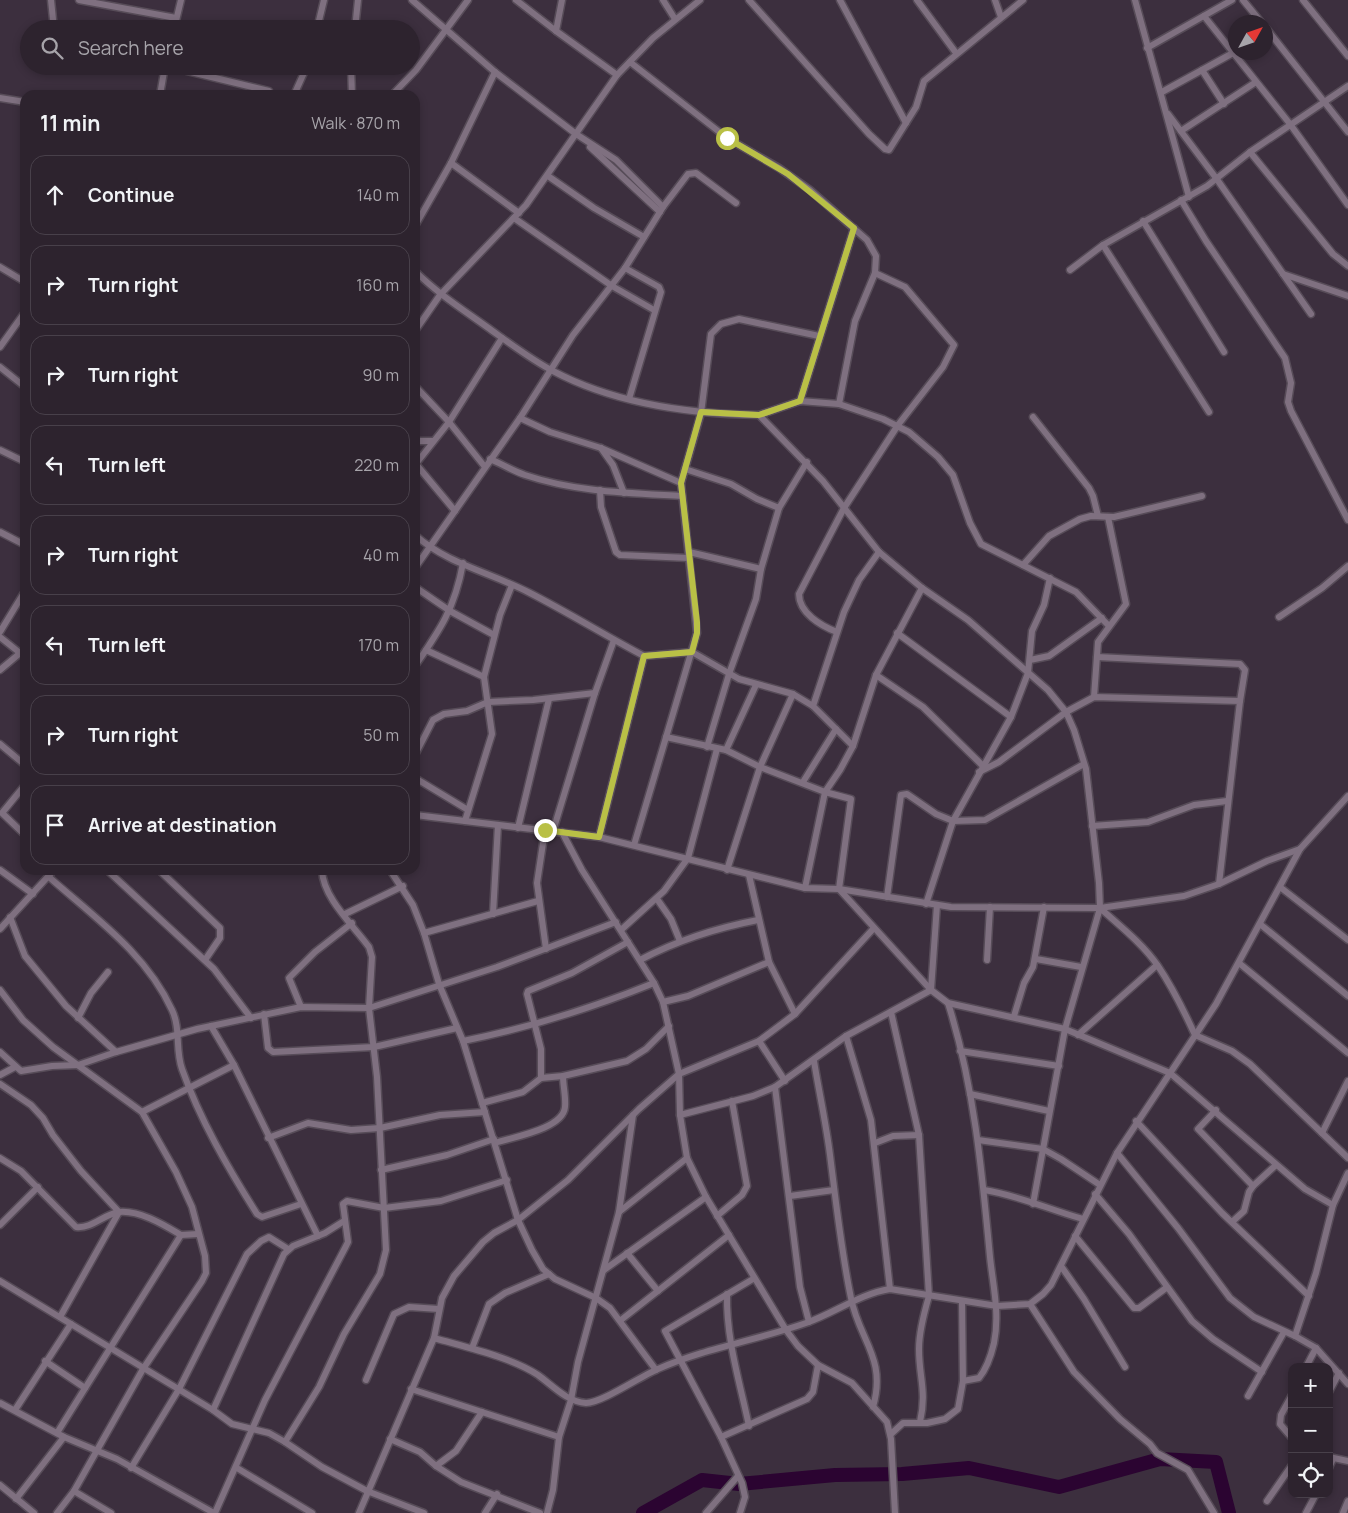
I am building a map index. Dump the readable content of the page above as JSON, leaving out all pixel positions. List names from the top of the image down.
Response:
{
  "north": "top right",
  "page": {
    "search": "Search here",
    "heading": ["11 min", "Walk · 870 m"],
    "list": [
      ["Continue", "140 m"],
      ["Turn right", "160 m"],
      ["Turn right", "90 m"],
      ["Turn left", "220 m"],
      ["Turn right", "40 m"],
      ["Turn left", "170 m"],
      ["Turn right", "50 m"],
      "Arrive at destination"
    ],
    "map_buttons": ["+", "−"]
  }
}
